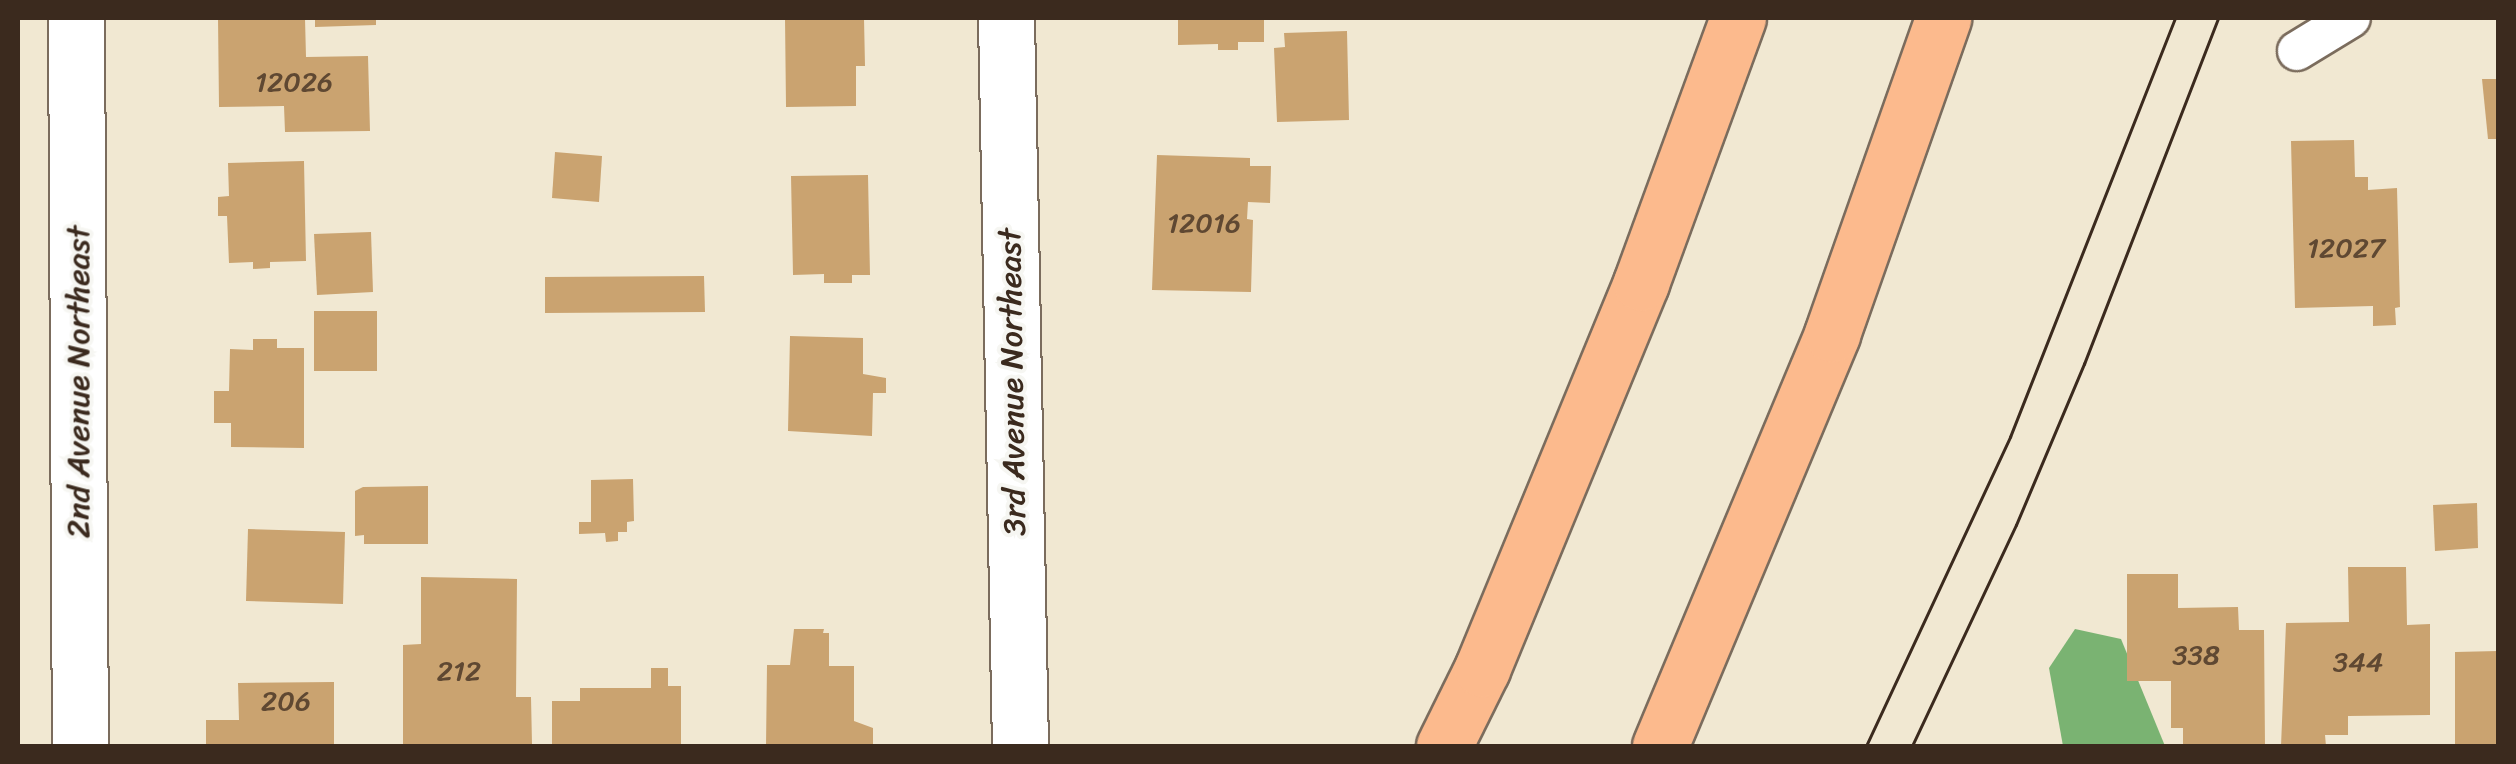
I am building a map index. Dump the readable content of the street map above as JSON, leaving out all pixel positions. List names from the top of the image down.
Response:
{
  "streets": {
    "street": ["2nd Avenue Northeast", "3rd Avenue Northeast"]
  },
  "house_numbers": [
    "12026",
    "12016",
    "12027",
    "338",
    "344",
    "212",
    "206"
  ]
}
